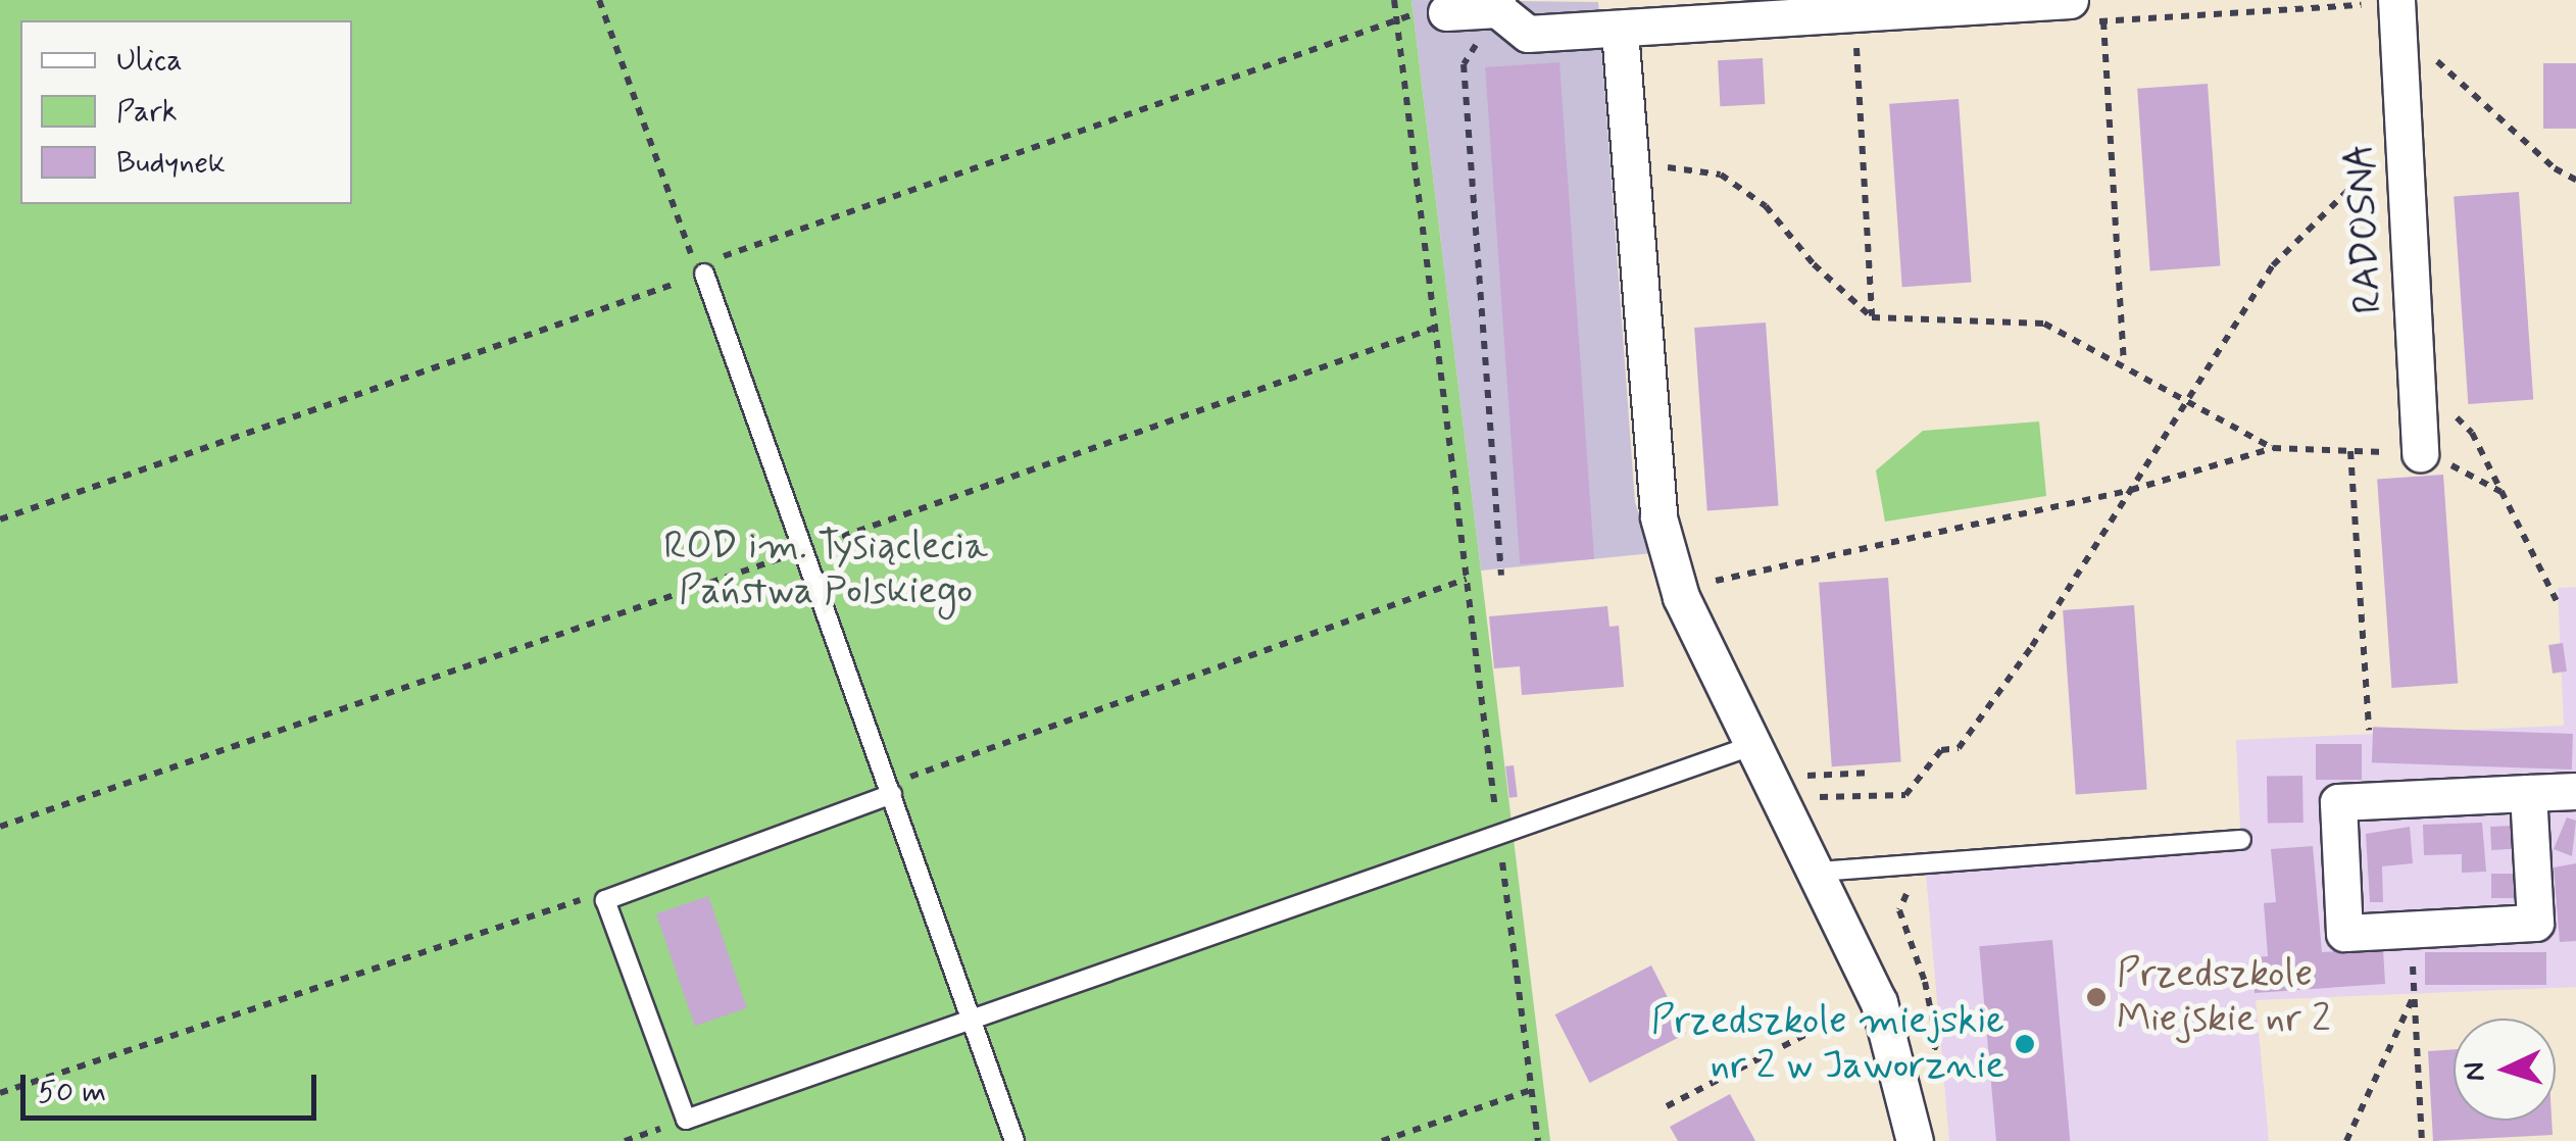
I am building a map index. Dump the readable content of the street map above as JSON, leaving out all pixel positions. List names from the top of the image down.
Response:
{
  "streets": {
    "street": ["RADOSNA"]
  },
  "parks": ["ROD im. Tysiąclecia Państwa Polskiego"],
  "places": ["Przedszkole Miejskie nr 2", "Przedszkole miejskie nr 2 w Jaworznie"],
  "legend": ["Ulica", "Park", "Budynek"],
  "scale_bar": "50 m",
  "north": "left"
}
